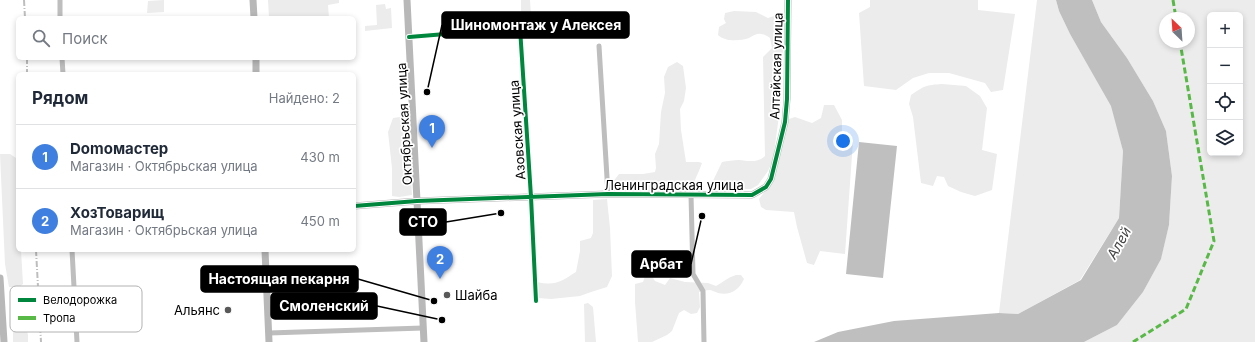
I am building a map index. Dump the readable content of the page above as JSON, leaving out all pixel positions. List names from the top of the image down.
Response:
{
  "streets": {
    "street": [
      "Алтайская улица",
      "Октябрьская улица",
      "Азовская улица",
      "Ленинградская улица"
    ]
  },
  "crossings": [
    ["Алтайская улица", "Ленинградская улица"],
    ["Октябрьская улица", "Азовская улица"],
    ["Октябрьская улица", "Ленинградская улица"],
    ["Азовская улица", "Ленинградская улица"]
  ],
  "water": ["Алей"],
  "places": [
    "Шиномонтаж у Алексея",
    "СТО",
    "Арбат",
    "Шайба",
    "Настоящая пекарня",
    "Альянс",
    "Смоленский"
  ],
  "legend": ["Велодорожка", "Тропа"],
  "north": "top left",
  "page": {
    "map_buttons": ["+", "−"],
    "search": "Поиск",
    "heading": ["Рядом", "Найдено: 2"],
    "pins": ["1", "2"],
    "list": [
      {
        "mark": "1",
        "name": "Domoмастер",
        "note": "Магазин · Октябрьская улица",
        "value": "430 m"
      },
      {
        "mark": "2",
        "name": "ХозТоварищ",
        "note": "Магазин · Октябрьская улица",
        "value": "450 m"
      }
    ]
  }
}
